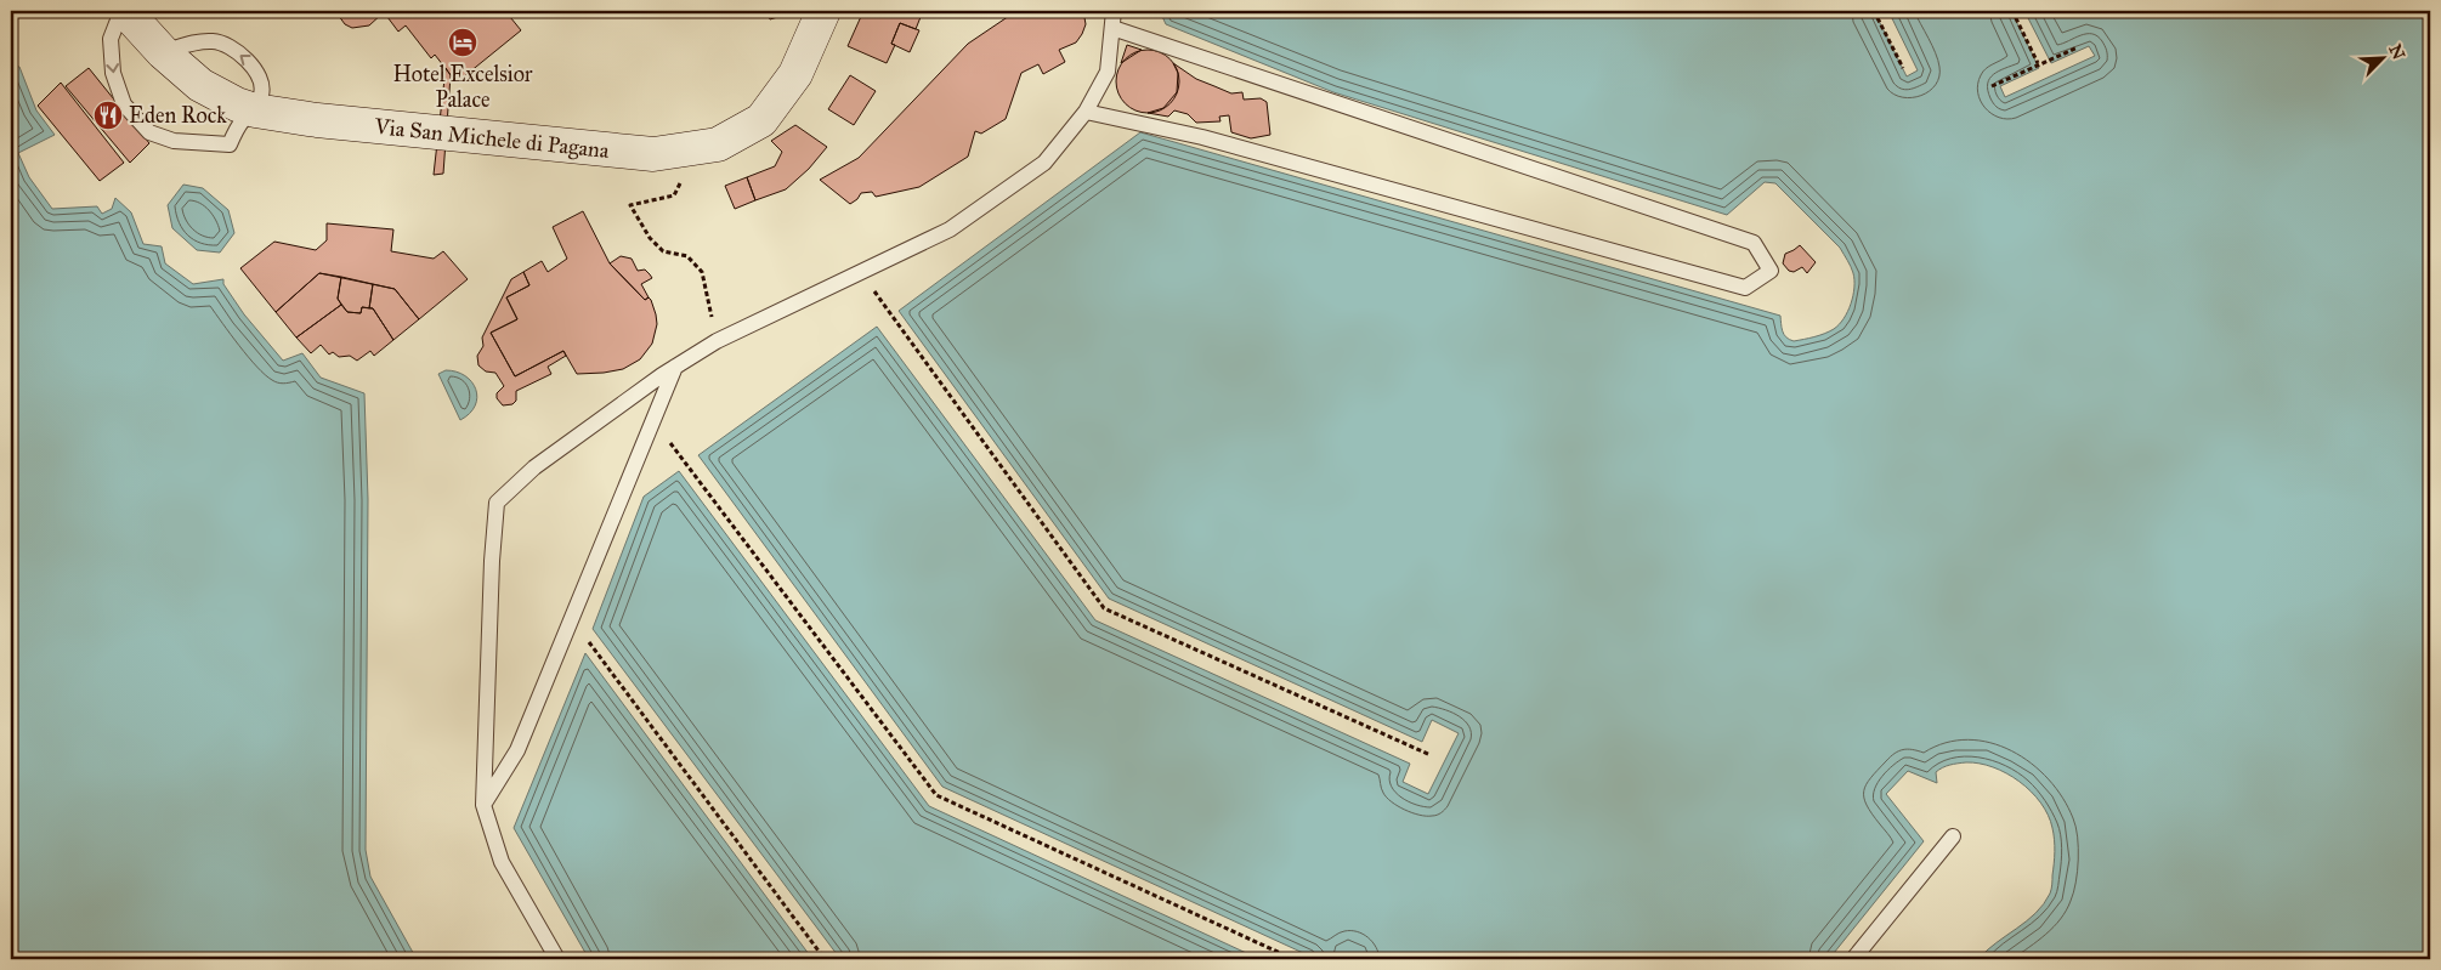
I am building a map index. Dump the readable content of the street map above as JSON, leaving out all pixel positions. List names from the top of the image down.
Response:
{
  "streets": {
    "main road": ["Via San Michele di Pagana"]
  },
  "places": {
    "hotel": ["Hotel Excelsior Palace"],
    "restaurant": ["Eden Rock"]
  },
  "north": "top right"
}
